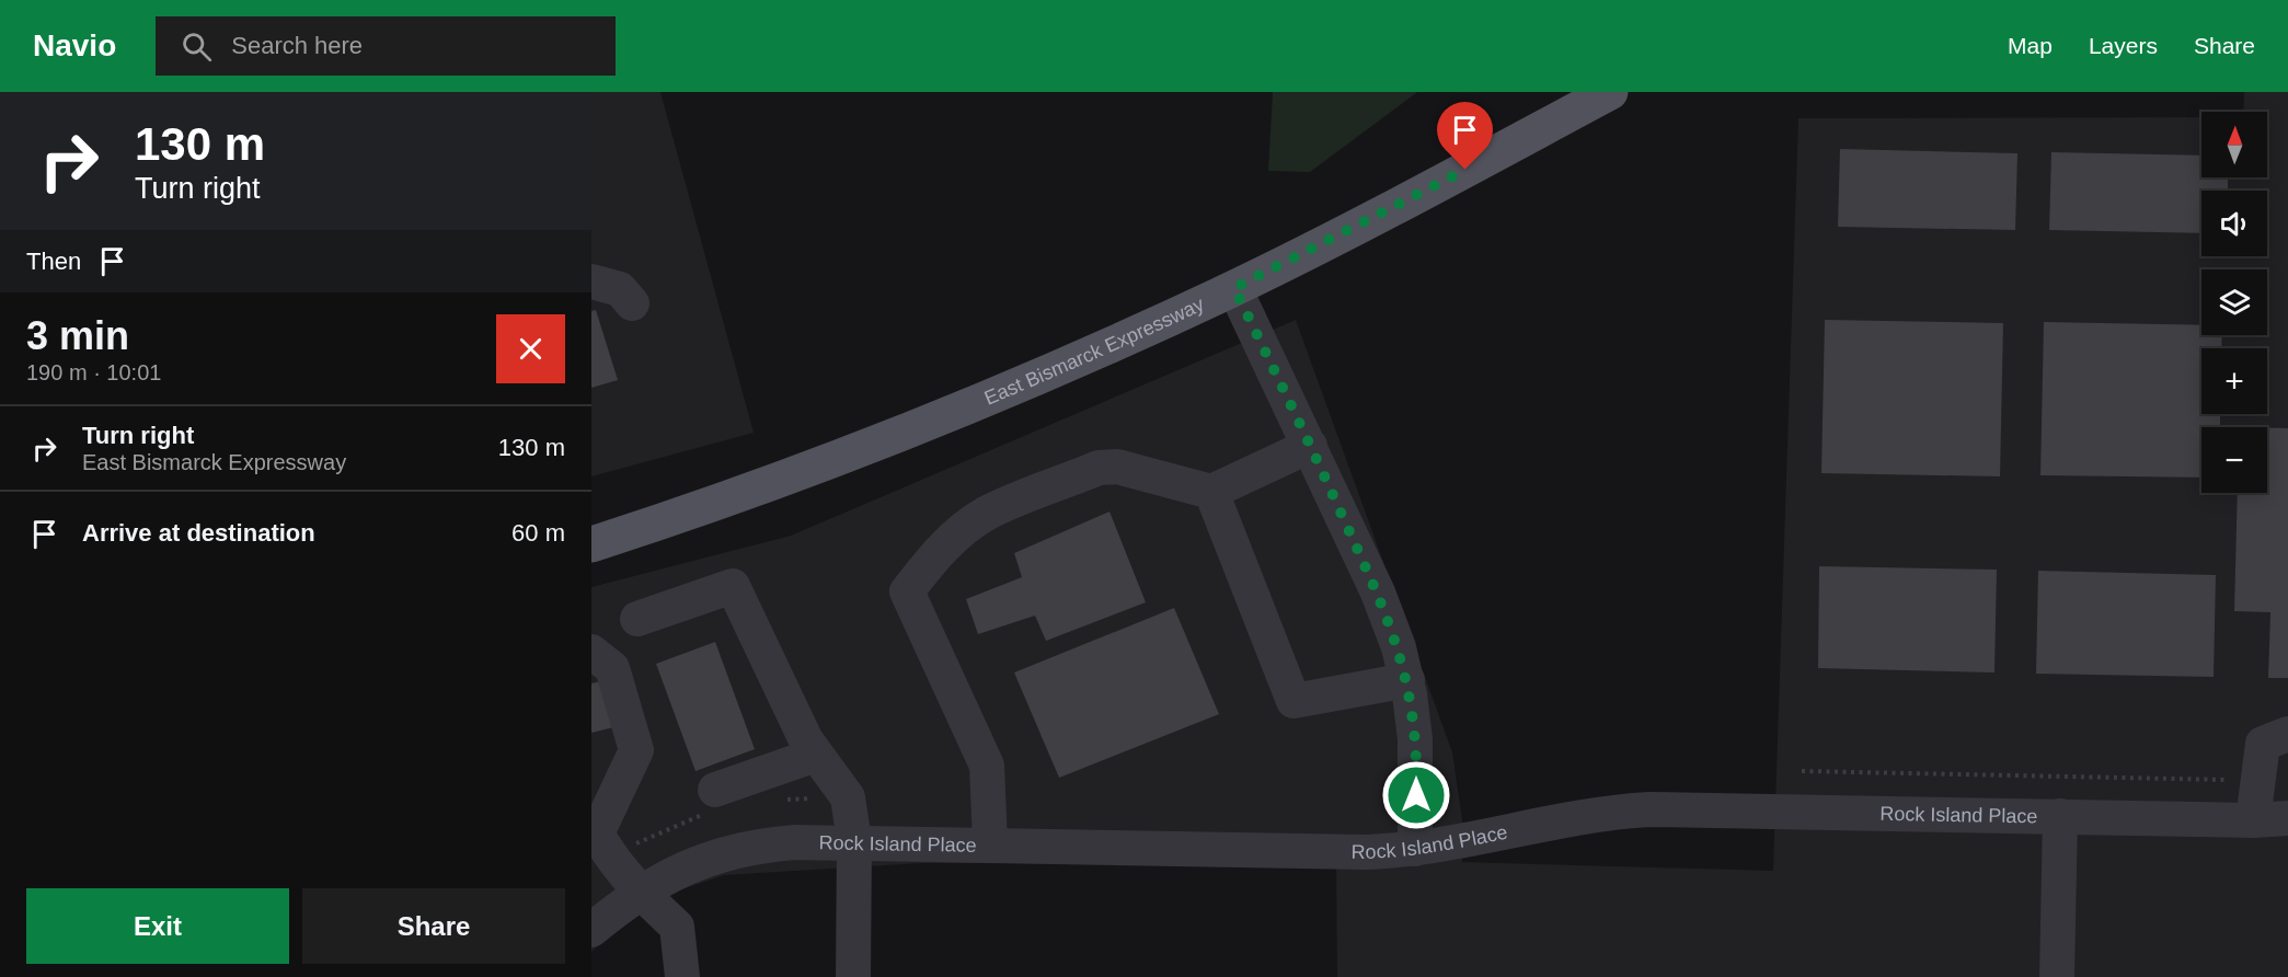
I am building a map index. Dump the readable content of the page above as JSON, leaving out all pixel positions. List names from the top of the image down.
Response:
{
  "streets": {
    "main road": ["East Bismarck Expressway"],
    "street": ["Rock Island Place"]
  },
  "north": "top",
  "page": {
    "header": "Navio",
    "search": "Search here",
    "nav": ["Map", "Layers", "Share"],
    "turn": ["130 m", "Turn right"],
    "map_buttons": ["+", "−"],
    "then": "Then",
    "heading": ["3 min", "190 m · 10:01"],
    "list": [
      {
        "name": "Turn right",
        "note": "East Bismarck Expressway",
        "value": "130 m"
      },
      {
        "name": "Arrive at destination",
        "value": "60 m"
      }
    ],
    "buttons": ["Exit", "Share"]
  }
}
